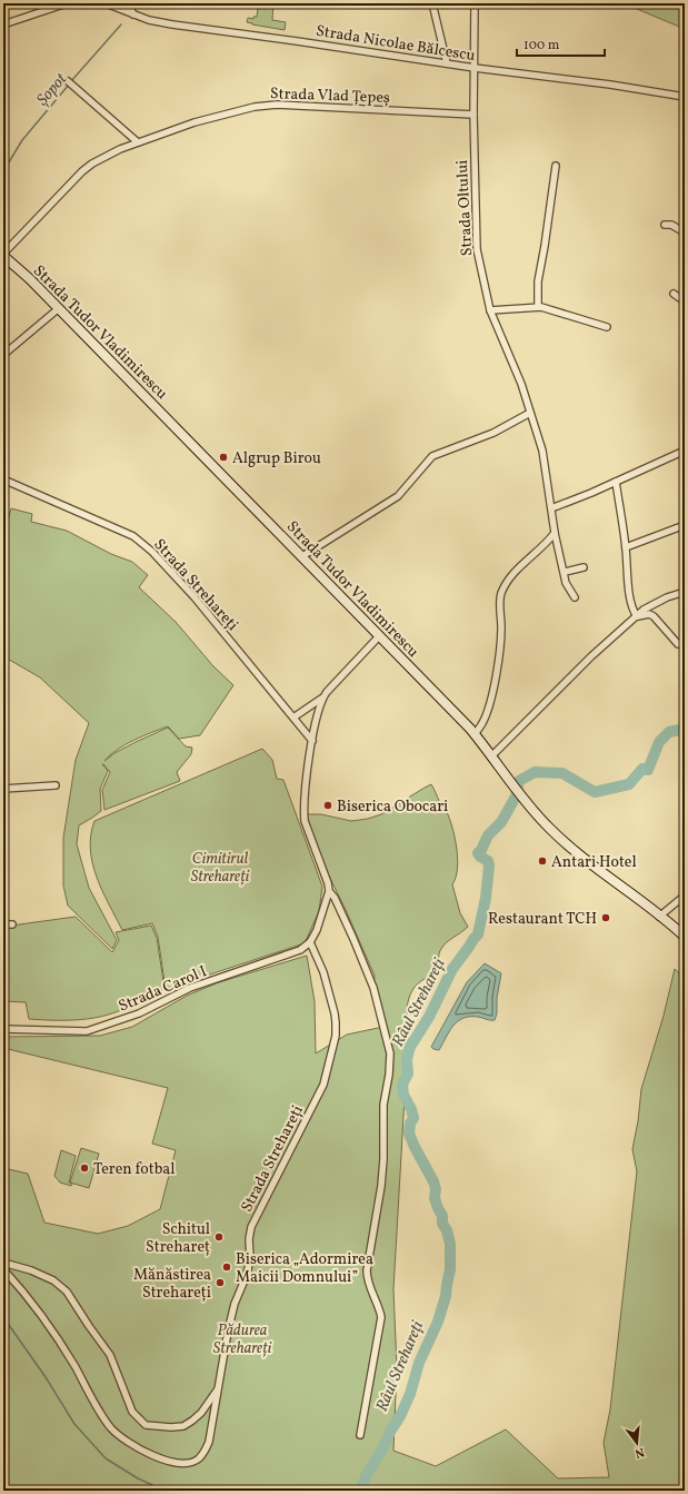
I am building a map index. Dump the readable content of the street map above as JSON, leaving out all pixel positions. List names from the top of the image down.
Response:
{
  "streets": {
    "main road": ["Strada Tudor Vladimirescu"],
    "street": [
      "Strada Nicolae Bălcescu",
      "Strada Vlad Țepeș",
      "Strada Oltului",
      "Strada Strehareți",
      "Strada Carol I"
    ]
  },
  "crossings": [
    ["Strada Nicolae Bălcescu", "Strada Oltului"],
    ["Strada Vlad Țepeș", "Strada Oltului"],
    ["Strada Vlad Țepeș", "Strada Tudor Vladimirescu"],
    ["Strada Strehareți", "Strada Carol I"]
  ],
  "water": ["Șopot", "Râul Strehareți"],
  "parks": ["Cimitirul Strehareți", "Pădurea Strehareți"],
  "places": [
    "Algrup Birou",
    "Biserica Obocari",
    "Antari Hotel",
    "Restaurant TCH",
    "Teren fotbal",
    "Schitul Strehareț",
    "Biserica „Adormirea Maicii Domnului”",
    "Mănăstirea Strehareți"
  ],
  "scale_bar": "100 m",
  "north": "bottom"
}
